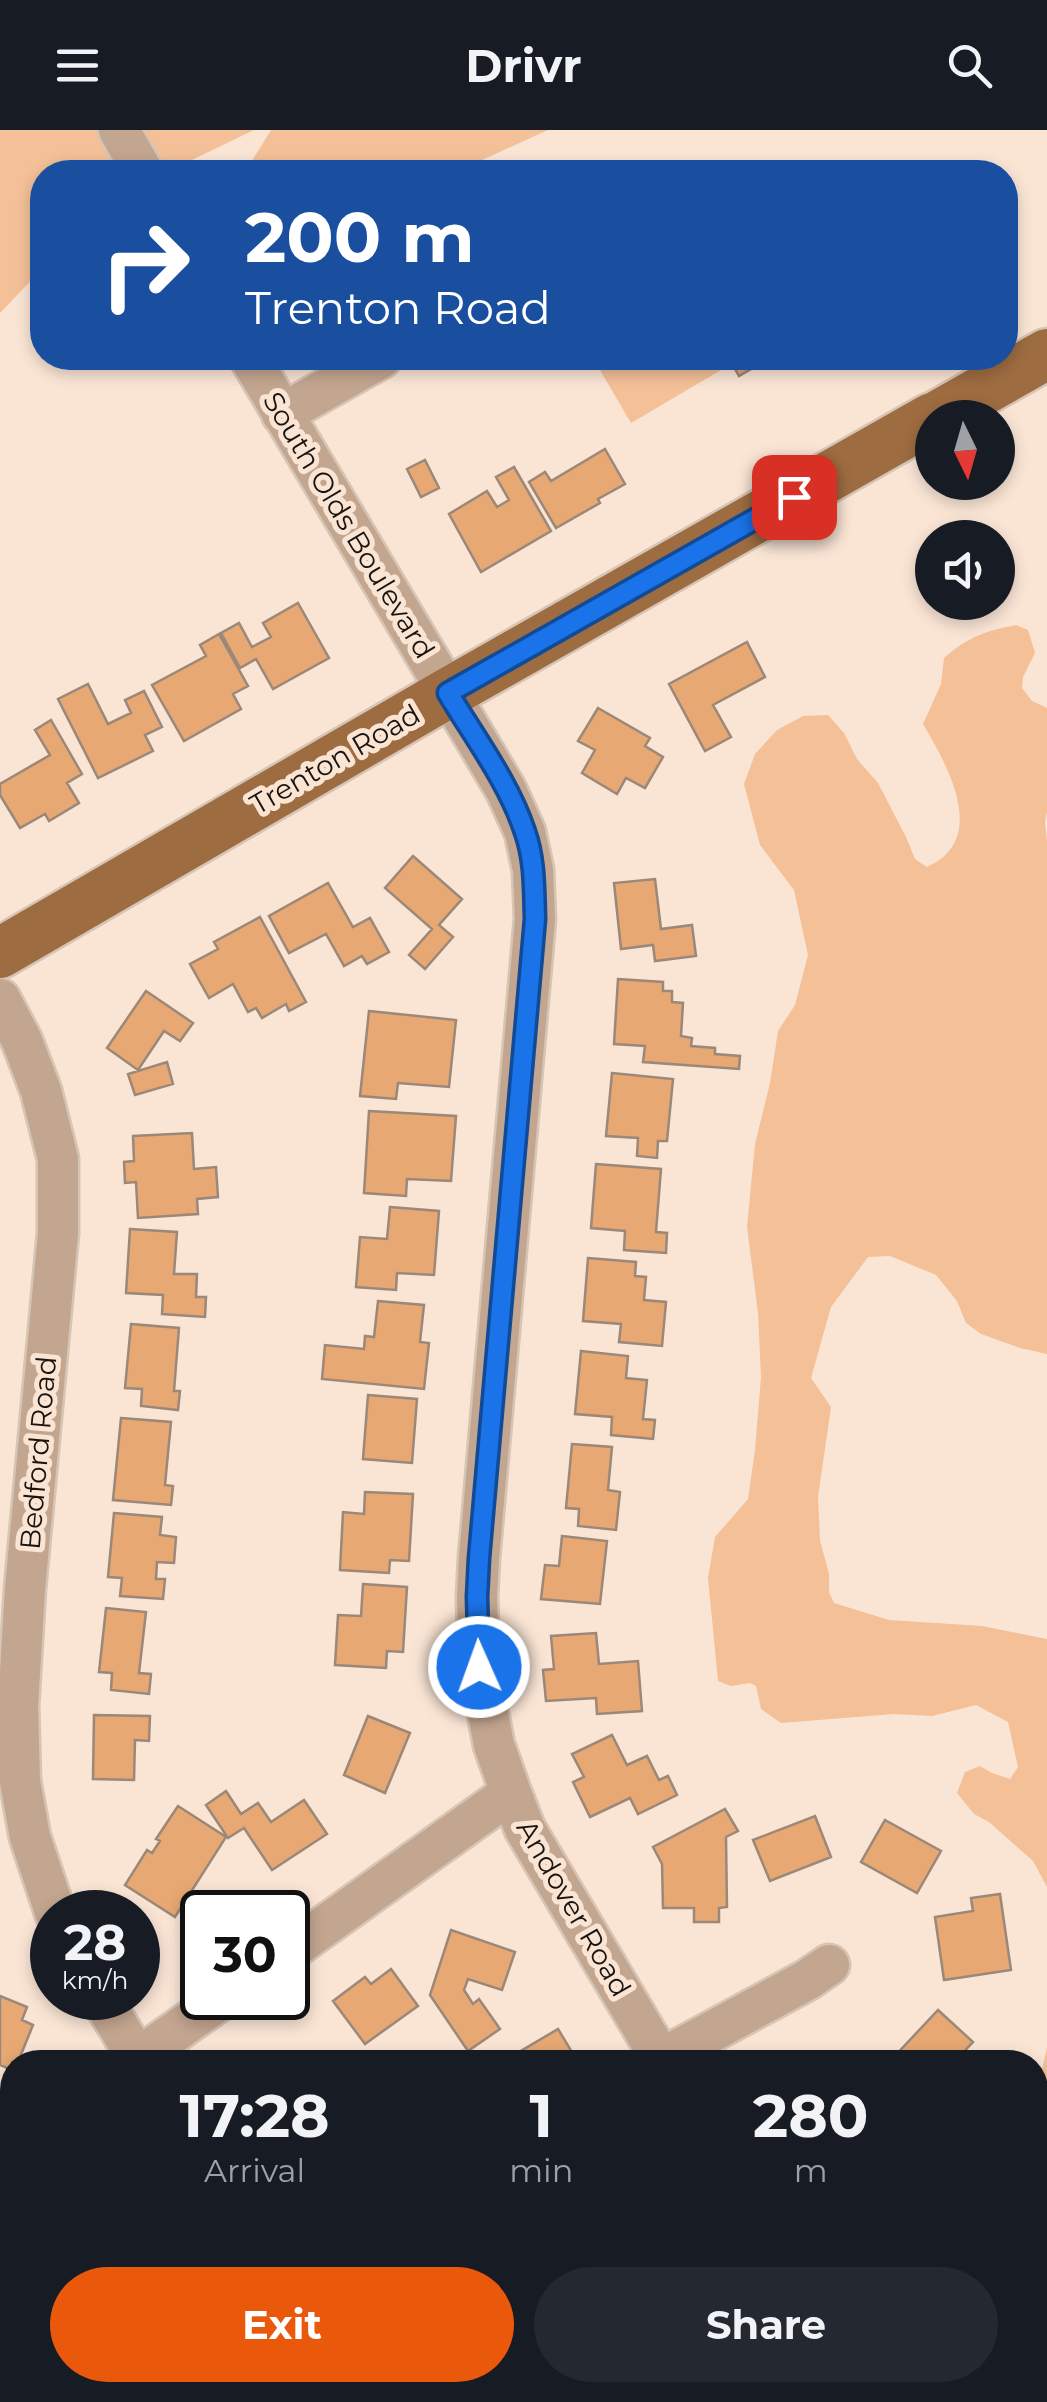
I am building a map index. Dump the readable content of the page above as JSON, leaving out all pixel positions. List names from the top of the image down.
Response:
{
  "streets": {
    "main road": ["Trenton Road"],
    "street": ["South Olds Boulevard", "Bedford Road", "Andover Road"]
  },
  "crossings": [
    ["South Olds Boulevard", "Trenton Road"],
    ["South Olds Boulevard", "Andover Road"],
    ["Trenton Road", "Andover Road"]
  ],
  "north": "bottom",
  "page": {
    "header": "Drivr",
    "turn": ["200 m", "Trenton Road"],
    "speed": "28 km/h",
    "limit": "30",
    "eta": [
      "17:28",
      "Arrival",
      "1",
      "min",
      "280",
      "m"
    ],
    "buttons": ["Exit", "Share"]
  }
}
